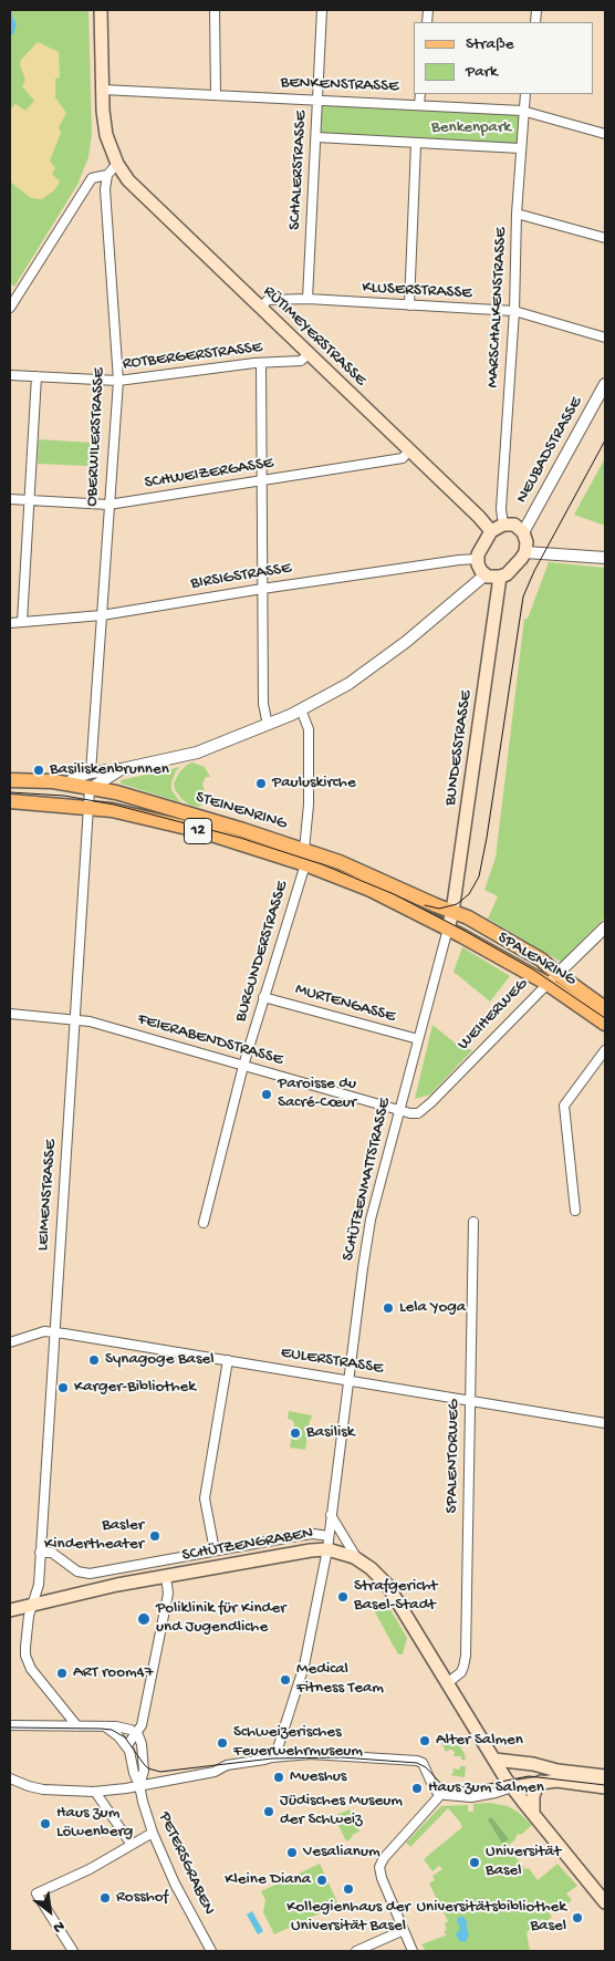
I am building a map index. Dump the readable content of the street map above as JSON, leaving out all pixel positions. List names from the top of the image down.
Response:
{
  "streets": {
    "main road": [
      "RÜTIMEYERSTRASSE",
      "BUNDESSTRASSE",
      "STEINENRING",
      "12",
      "SPALENRING",
      "SCHÜTZENGRABEN"
    ],
    "street": [
      "BENKENSTRASSE",
      "SCHALERSTRASSE",
      "KLUSERSTRASSE",
      "MARSCHALKENSTRASSE",
      "ROTBERGERSTRASSE",
      "OBERWILERSTRASSE",
      "NEUBADSTRASSE",
      "SCHWEIZERGASSE",
      "BIRSIGSTRASSE",
      "BURGUNDERSTRASSE",
      "MURTENGASSE",
      "WEIHERWEG",
      "FEIERABENDSTRASSE",
      "SCHÜTZENMATTSTRASSE",
      "LEIMENSTRASSE",
      "EULERSTRASSE",
      "SPALENTORWEG",
      "PETERSGRABEN"
    ]
  },
  "crossings": [
    ["BENKENSTRASSE", "SCHALERSTRASSE"],
    ["BENKENSTRASSE", "MARSCHALKENSTRASSE"],
    ["SCHALERSTRASSE", "KLUSERSTRASSE"],
    ["KLUSERSTRASSE", "MARSCHALKENSTRASSE"],
    ["KLUSERSTRASSE", "RÜTIMEYERSTRASSE"],
    ["MARSCHALKENSTRASSE", "RÜTIMEYERSTRASSE"],
    ["MARSCHALKENSTRASSE", "NEUBADSTRASSE"],
    ["MARSCHALKENSTRASSE", "BIRSIGSTRASSE"],
    ["MARSCHALKENSTRASSE", "BUNDESSTRASSE"],
    ["RÜTIMEYERSTRASSE", "ROTBERGERSTRASSE"],
    ["RÜTIMEYERSTRASSE", "NEUBADSTRASSE"],
    ["RÜTIMEYERSTRASSE", "SCHWEIZERGASSE"],
    ["RÜTIMEYERSTRASSE", "BIRSIGSTRASSE"],
    ["RÜTIMEYERSTRASSE", "BUNDESSTRASSE"],
    ["ROTBERGERSTRASSE", "OBERWILERSTRASSE"],
    ["OBERWILERSTRASSE", "SCHWEIZERGASSE"],
    ["OBERWILERSTRASSE", "BIRSIGSTRASSE"],
    ["NEUBADSTRASSE", "BIRSIGSTRASSE"],
    ["NEUBADSTRASSE", "BUNDESSTRASSE"],
    ["BIRSIGSTRASSE", "BUNDESSTRASSE"],
    ["BUNDESSTRASSE", "STEINENRING"],
    ["BUNDESSTRASSE", "SPALENRING"],
    ["BUNDESSTRASSE", "SCHÜTZENMATTSTRASSE"],
    ["STEINENRING", "BURGUNDERSTRASSE"],
    ["STEINENRING", "SPALENRING"],
    ["STEINENRING", "SCHÜTZENMATTSTRASSE"],
    ["STEINENRING", "LEIMENSTRASSE"],
    ["BURGUNDERSTRASSE", "MURTENGASSE"],
    ["BURGUNDERSTRASSE", "FEIERABENDSTRASSE"],
    ["SPALENRING", "WEIHERWEG"],
    ["SPALENRING", "SCHÜTZENMATTSTRASSE"],
    ["MURTENGASSE", "SCHÜTZENMATTSTRASSE"],
    ["WEIHERWEG", "FEIERABENDSTRASSE"],
    ["WEIHERWEG", "SCHÜTZENMATTSTRASSE"],
    ["FEIERABENDSTRASSE", "SCHÜTZENMATTSTRASSE"],
    ["FEIERABENDSTRASSE", "LEIMENSTRASSE"],
    ["SCHÜTZENMATTSTRASSE", "EULERSTRASSE"],
    ["SCHÜTZENMATTSTRASSE", "SCHÜTZENGRABEN"],
    ["LEIMENSTRASSE", "EULERSTRASSE"],
    ["LEIMENSTRASSE", "SCHÜTZENGRABEN"],
    ["EULERSTRASSE", "SPALENTORWEG"],
    ["SPALENTORWEG", "SCHÜTZENGRABEN"]
  ],
  "parks": ["Benkenpark"],
  "places": [
    "Basiliskenbrunnen",
    "Pauluskirche",
    "Paroisse du Sacré-Cœur",
    "Lela Yoga",
    "Synagoge Basel",
    "Karger-Bibliothek",
    "Basilisk",
    "Basler Kindertheater",
    "Strafgericht Basel-Stadt",
    "Poliklinik für Kinder und Jugendliche",
    "ART room47",
    "Medical Fitness Team",
    "Alter Salmen",
    "Schweizerisches Feuerwehrmuseum",
    "Mueshus",
    "Haus zum Salmen",
    "Jüdisches Museum der Schweiz",
    "Haus zum Löwenberg",
    "Vesalianum",
    "Universität Basel",
    "Kleine Diana",
    "Kollegienhaus der Universität Basel",
    "Rosshof",
    "Universitätsbibliothek Basel"
  ],
  "legend": ["Straße", "Park"],
  "north": "bottom right"
}
